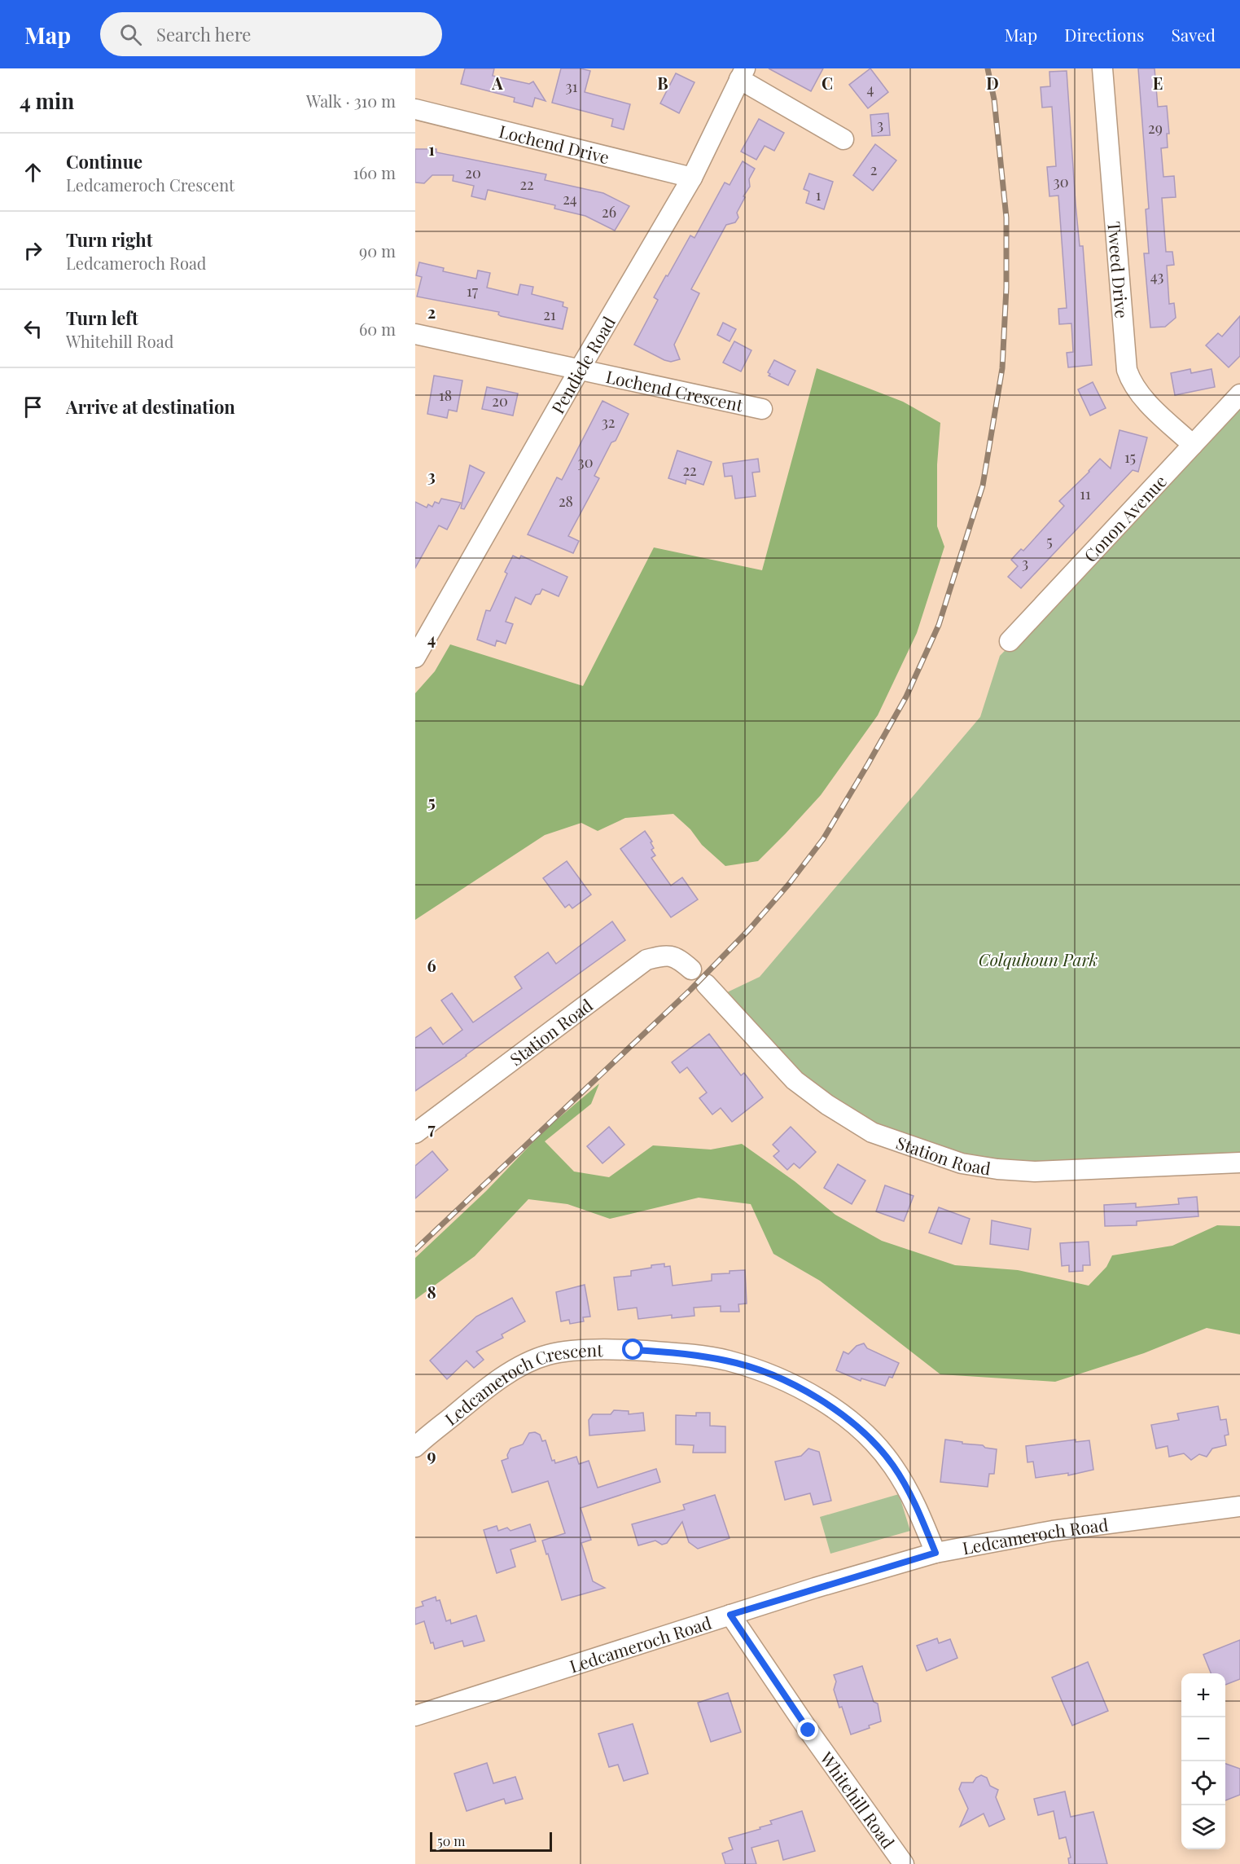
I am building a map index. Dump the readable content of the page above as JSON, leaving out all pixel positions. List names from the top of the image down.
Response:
{
  "streets": {
    "street": [
      "Lochend Drive",
      "Tweed Drive",
      "Pendicle Road",
      "Lochend Crescent",
      "Conon Avenue",
      "Station Road",
      "Ledcameroch Crescent",
      "Ledcameroch Road",
      "Whitehill Road"
    ]
  },
  "crossings": [
    ["Lochend Drive", "Pendicle Road"],
    ["Tweed Drive", "Conon Avenue"],
    ["Pendicle Road", "Lochend Crescent"],
    ["Ledcameroch Crescent", "Ledcameroch Road"],
    ["Ledcameroch Road", "Whitehill Road"]
  ],
  "parks": ["Colquhoun Park"],
  "house_numbers": [
    "31",
    "4",
    "3",
    "29",
    "2",
    "20",
    "30",
    "22",
    "1",
    "24",
    "26",
    "43",
    "17",
    "21",
    "18",
    "20",
    "32",
    "15",
    "30",
    "22",
    "11",
    "28",
    "5",
    "3"
  ],
  "scale_bar": "50 m",
  "page": {
    "header": "Map",
    "search": "Search here",
    "nav": ["Map", "Directions", "Saved"],
    "heading": ["4 min", "Walk · 310 m"],
    "list": [
      ["Continue", "Ledcameroch Crescent", "160 m"],
      ["Turn right", "Ledcameroch Road", "90 m"],
      ["Turn left", "Whitehill Road", "60 m"],
      "Arrive at destination"
    ],
    "map_buttons": ["+", "−"],
    "scale": "50 m"
  },
  "grid": {
    "columns": [
      "A",
      "B",
      "C",
      "D",
      "E"
    ],
    "rows": [
      "1",
      "2",
      "3",
      "4",
      "5",
      "6",
      "7",
      "8",
      "9"
    ]
  }
}
